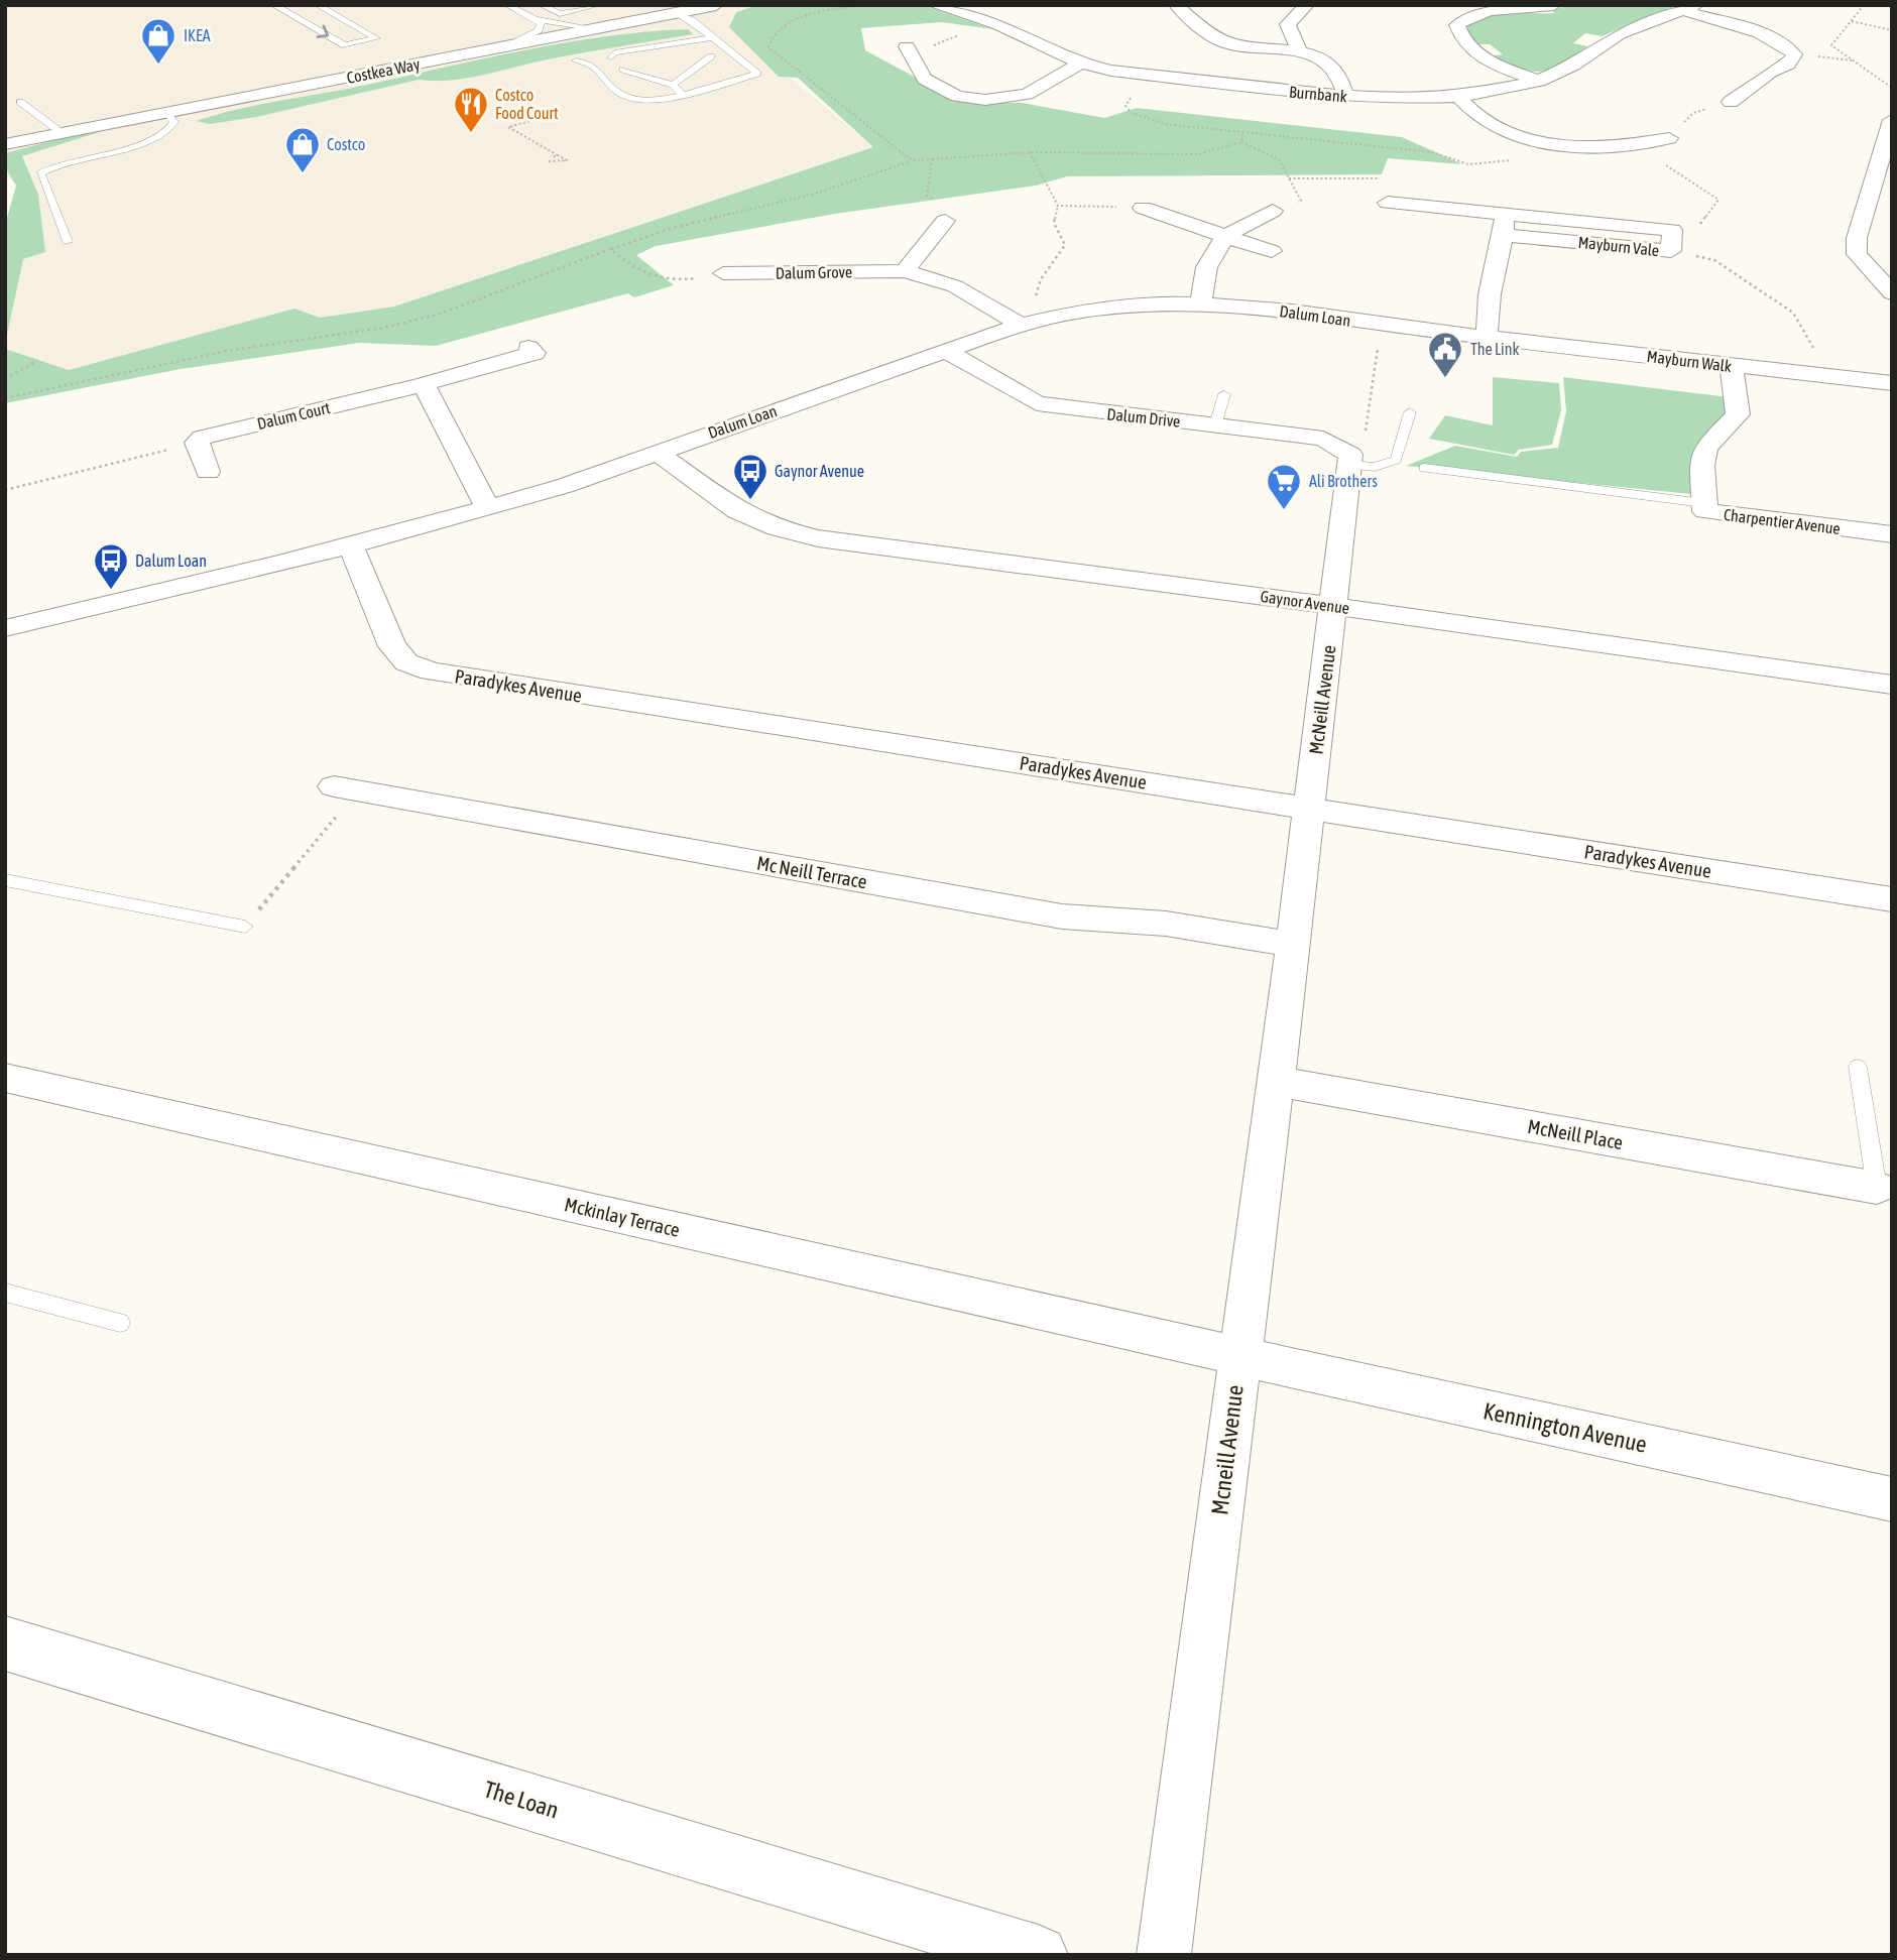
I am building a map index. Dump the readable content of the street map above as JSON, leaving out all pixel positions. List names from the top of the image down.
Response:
{
  "streets": {
    "main road": ["The Loan"],
    "street": [
      "Costkea Way",
      "Burnbank",
      "Mayburn Vale",
      "Dalum Grove",
      "Dalum Loan",
      "Mayburn Walk",
      "Dalum Court",
      "Dalum Drive",
      "Charpentier Avenue",
      "Gaynor Avenue",
      "Paradykes Avenue",
      "McNeill Avenue",
      "Mc Neill Terrace",
      "McNeill Place",
      "Mckinlay Terrace",
      "Kennington Avenue",
      "Mcneill Avenue"
    ]
  },
  "crossings": [
    ["Dalum Grove", "Dalum Loan"],
    ["Dalum Loan", "Mayburn Walk"],
    ["Dalum Loan", "Dalum Drive"],
    ["Dalum Loan", "Gaynor Avenue"],
    ["Dalum Loan", "Paradykes Avenue"],
    ["Mayburn Walk", "Charpentier Avenue"],
    ["Dalum Drive", "McNeill Avenue"],
    ["Gaynor Avenue", "McNeill Avenue"],
    ["Paradykes Avenue", "McNeill Avenue"],
    ["McNeill Avenue", "Mc Neill Terrace"],
    ["McNeill Avenue", "Mcneill Avenue"],
    ["Mc Neill Terrace", "Mcneill Avenue"],
    ["McNeill Place", "Mcneill Avenue"],
    ["Mckinlay Terrace", "Kennington Avenue"],
    ["Mckinlay Terrace", "Mcneill Avenue"],
    ["Kennington Avenue", "Mcneill Avenue"]
  ],
  "places": {
    "shop": ["IKEA", "Costco"],
    "restaurant": ["Costco Food Court"],
    "public building": ["The Link"],
    "bus stop": ["Gaynor Avenue", "Dalum Loan"],
    "supermarket": ["Ali Brothers"]
  }
}
